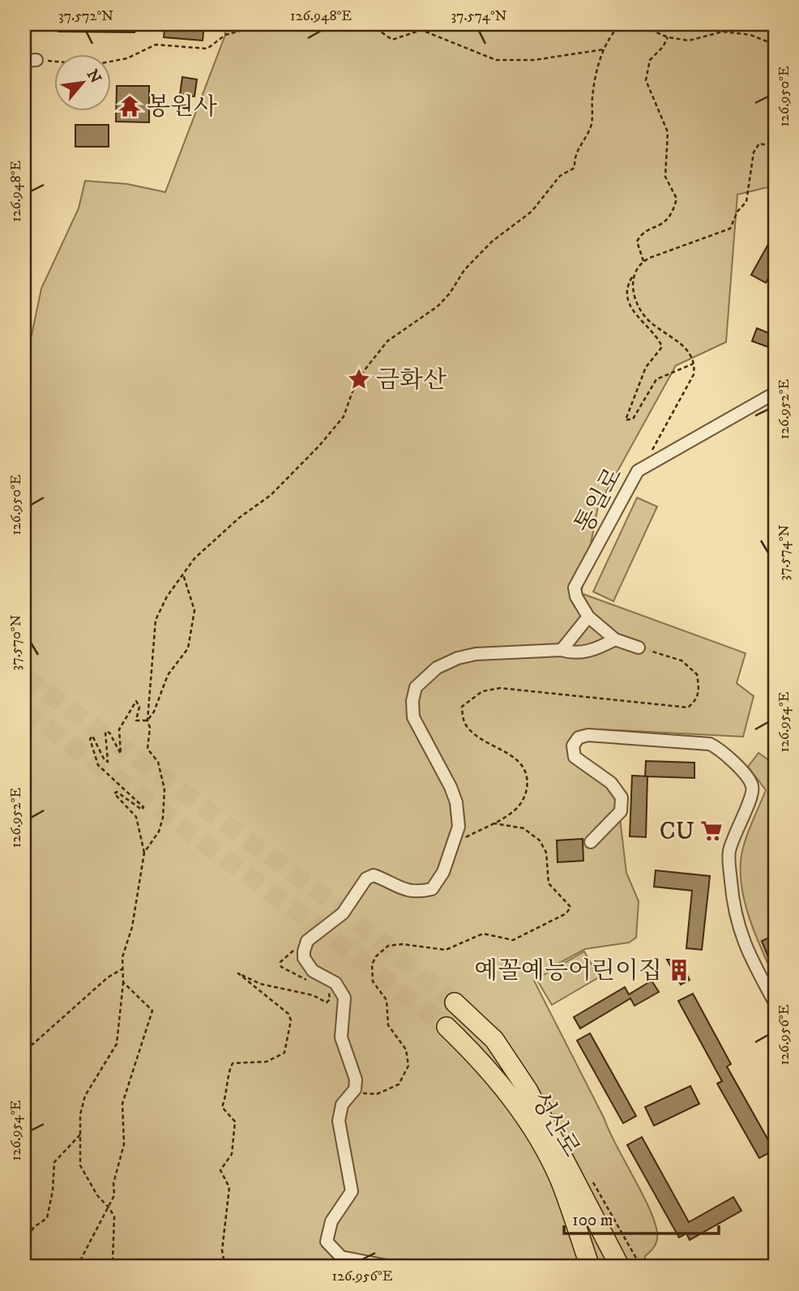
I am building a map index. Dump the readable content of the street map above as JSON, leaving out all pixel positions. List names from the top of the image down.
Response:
{
  "streets": {
    "main road": ["성산로"],
    "street": ["통일로"]
  },
  "places": {
    "temple": ["봉원사"],
    "place": ["금화산"],
    "supermarket": ["CU"],
    "building": ["예꼴예능어린이집"]
  },
  "scale_bar": "100 m",
  "north": "top right",
  "coordinates": [
    "37.572°N",
    "126.948°E",
    "37.574°N",
    "126.950°E",
    "126.952°E",
    "37.570°N",
    "126.954°E",
    "126.956°E"
  ]
}
